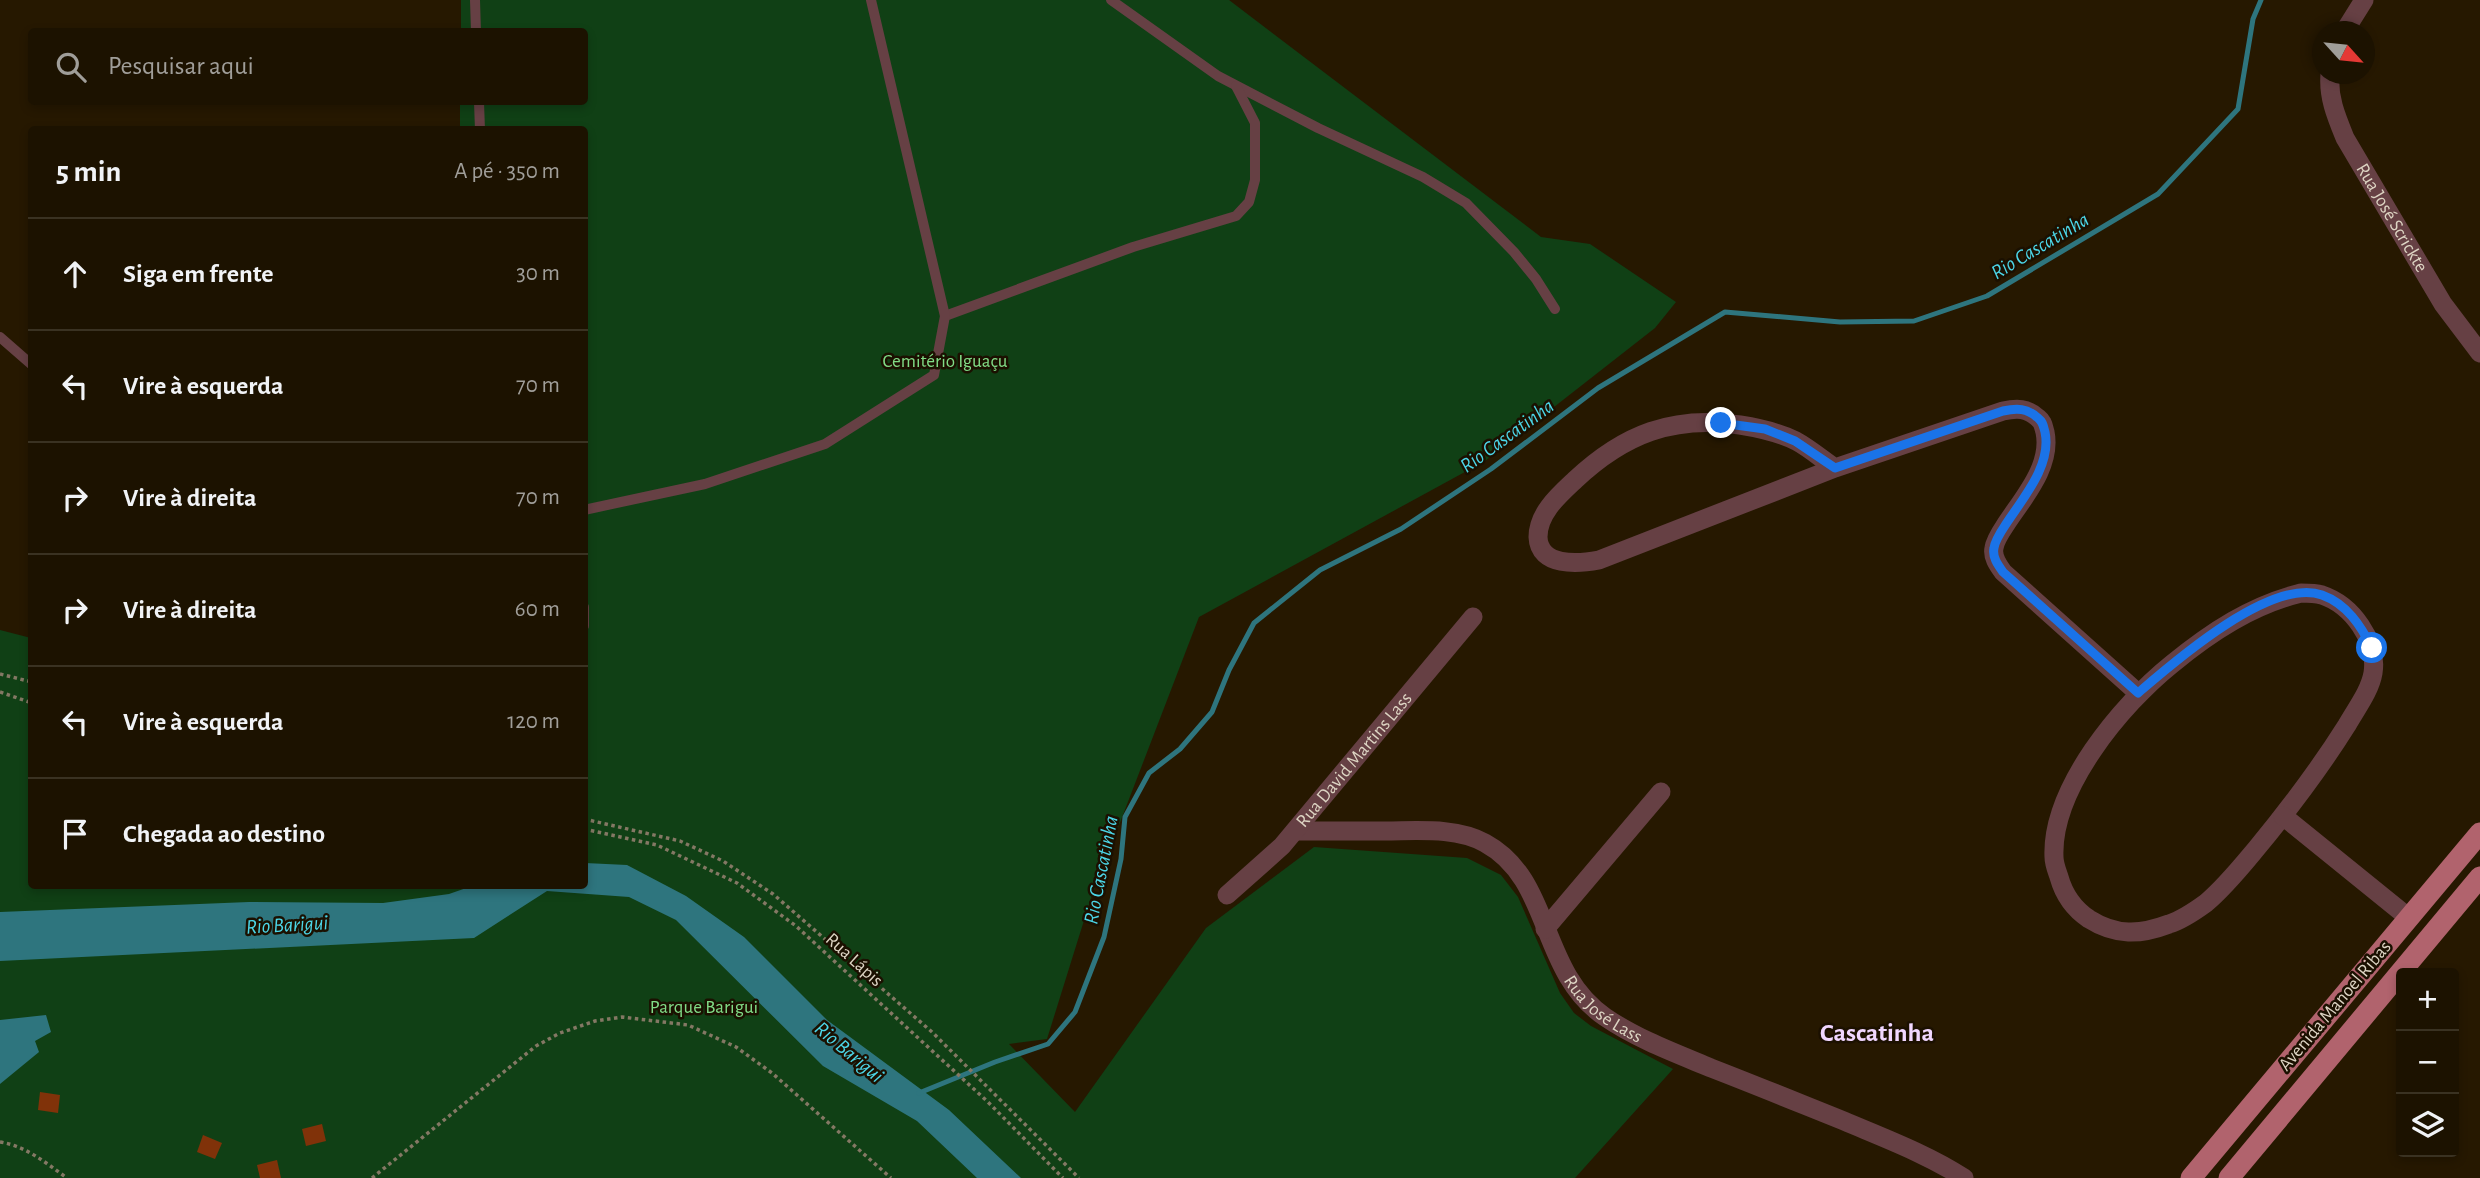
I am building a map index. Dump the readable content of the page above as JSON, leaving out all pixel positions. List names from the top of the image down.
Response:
{
  "streets": {
    "main road": ["Avenida Manoel Ribas"],
    "street": ["Rua José Scrickte", "Rua David Martins Lass", "Rua José Lass"],
    "path": ["Rua Lápis"]
  },
  "crossings": [
    ["Rua David Martins Lass", "Rua José Lass"]
  ],
  "districts": ["Cascatinha"],
  "water": ["Rio Cascatinha", "Rio Barigui"],
  "parks": ["Cemitério Iguaçu", "Parque Barigui"],
  "north": "bottom right",
  "page": {
    "search": "Pesquisar aqui",
    "heading": ["5 min", "A pé · 350 m"],
    "list": [
      ["Siga em frente", "30 m"],
      ["Vire à esquerda", "70 m"],
      ["Vire à direita", "70 m"],
      ["Vire à direita", "60 m"],
      ["Vire à esquerda", "120 m"],
      "Chegada ao destino"
    ],
    "map_buttons": ["+", "−"]
  }
}
